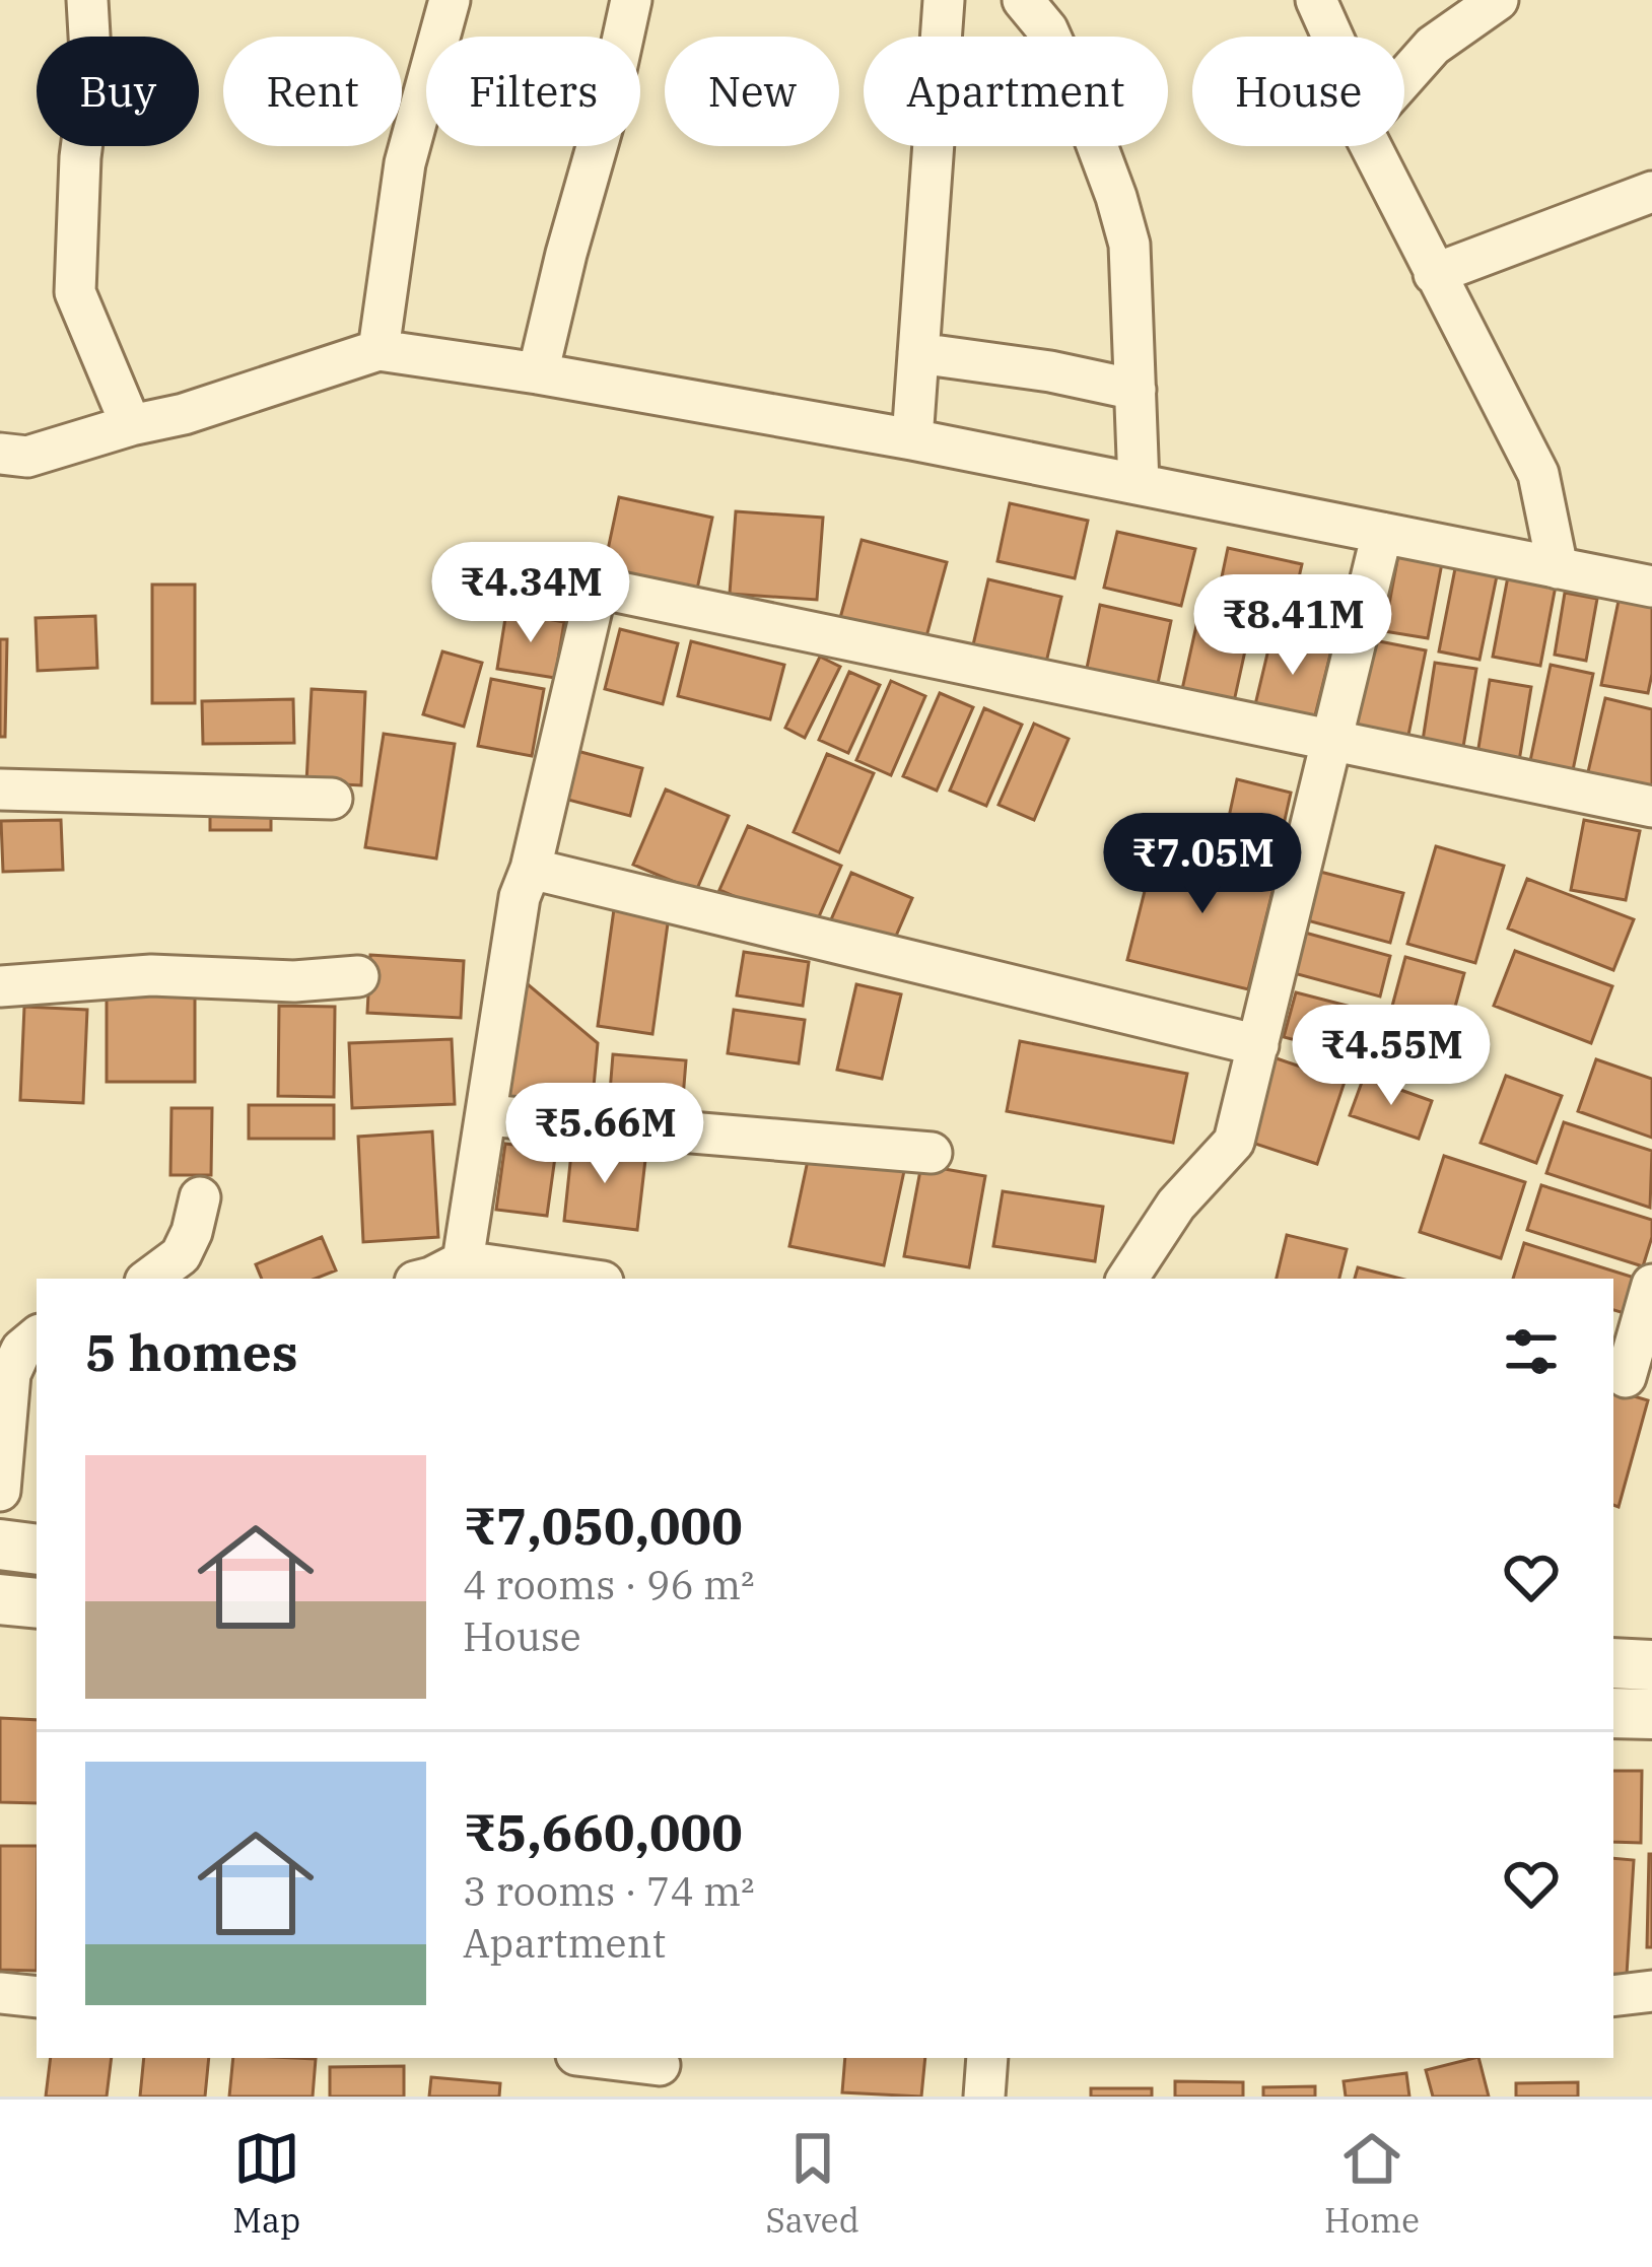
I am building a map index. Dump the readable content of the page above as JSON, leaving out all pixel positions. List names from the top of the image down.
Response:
{
  "page": {
    "chip": [
      "Buy",
      "Rent",
      "Filters",
      "New",
      "Apartment",
      "House"
    ],
    "price": [
      "₹4.34M",
      "₹8.41M",
      "₹7.05M",
      "₹4.55M",
      "₹5.66M"
    ],
    "heading": "5 homes",
    "list": [
      {
        "name": "₹7,050,000",
        "note": "4 rooms · 96 m² · House"
      },
      {
        "name": "₹5,660,000",
        "note": "3 rooms · 74 m² · Apartment"
      }
    ],
    "tabs": ["Map", "Saved", "Home"]
  }
}
